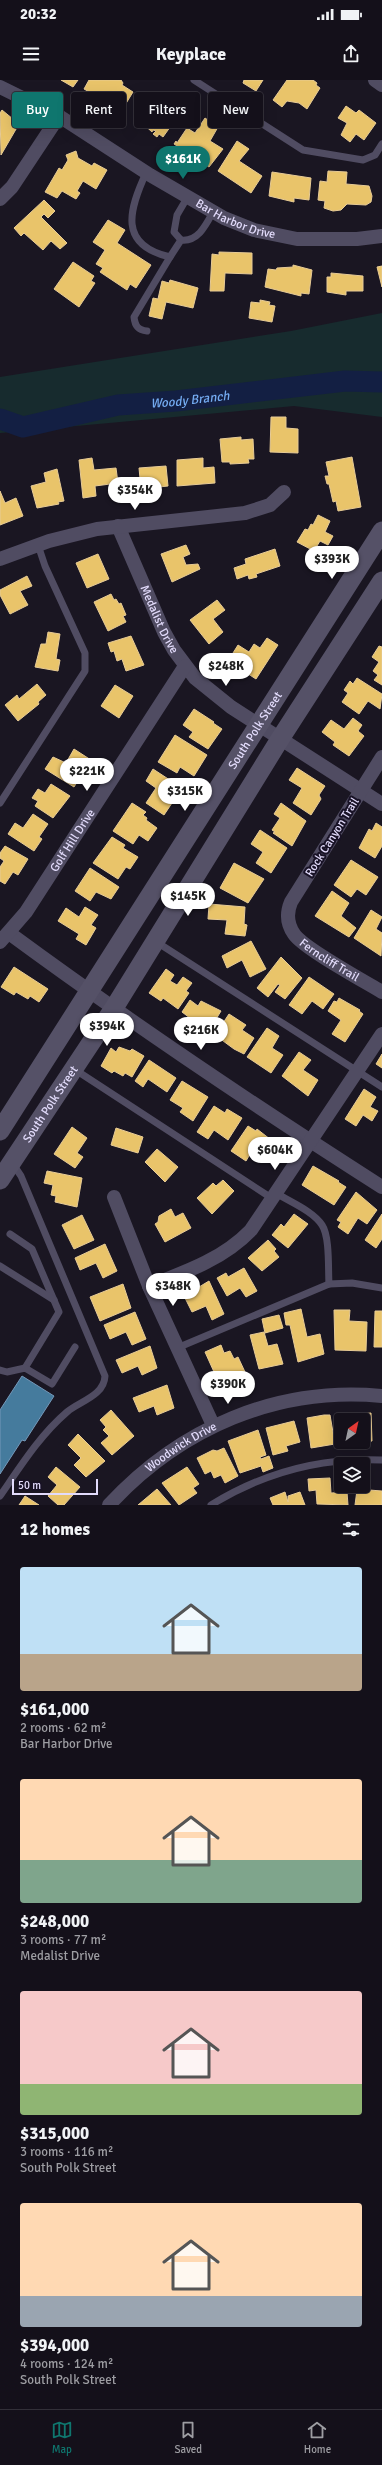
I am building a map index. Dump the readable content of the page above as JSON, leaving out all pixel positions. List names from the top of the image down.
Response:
{
  "streets": {
    "main road": ["South Polk Street"],
    "street": [
      "Bar Harbor Drive",
      "Medalist Drive",
      "Rock Canyon Trail",
      "Golf Hill Drive",
      "Ferncliff Trail",
      "Woodwick Drive"
    ]
  },
  "crossings": [
    ["Medalist Drive", "South Polk Street"],
    ["Medalist Drive", "Rock Canyon Trail"],
    ["Medalist Drive", "Golf Hill Drive"],
    ["Rock Canyon Trail", "Ferncliff Trail"]
  ],
  "water": ["Woody Branch"],
  "scale_bar": "50 m",
  "north": "top right",
  "page": {
    "status": "20:32",
    "header": "Keyplace",
    "chip": [
      "Buy",
      "Rent",
      "Filters",
      "New"
    ],
    "price": [
      "$161K",
      "$354K",
      "$393K",
      "$248K",
      "$221K",
      "$315K",
      "$145K",
      "$394K",
      "$216K",
      "$604K",
      "$348K",
      "$390K"
    ],
    "scale": "50 m",
    "heading": "12 homes",
    "list": [
      {
        "name": "$161,000",
        "note": "2 rooms · 62 m² · Bar Harbor Drive"
      },
      {
        "name": "$248,000",
        "note": "3 rooms · 77 m² · Medalist Drive"
      },
      {
        "name": "$315,000",
        "note": "3 rooms · 116 m² · South Polk Street"
      },
      {
        "name": "$394,000",
        "note": "4 rooms · 124 m² · South Polk Street"
      }
    ],
    "tabs": ["Map", "Saved", "Home"]
  }
}
